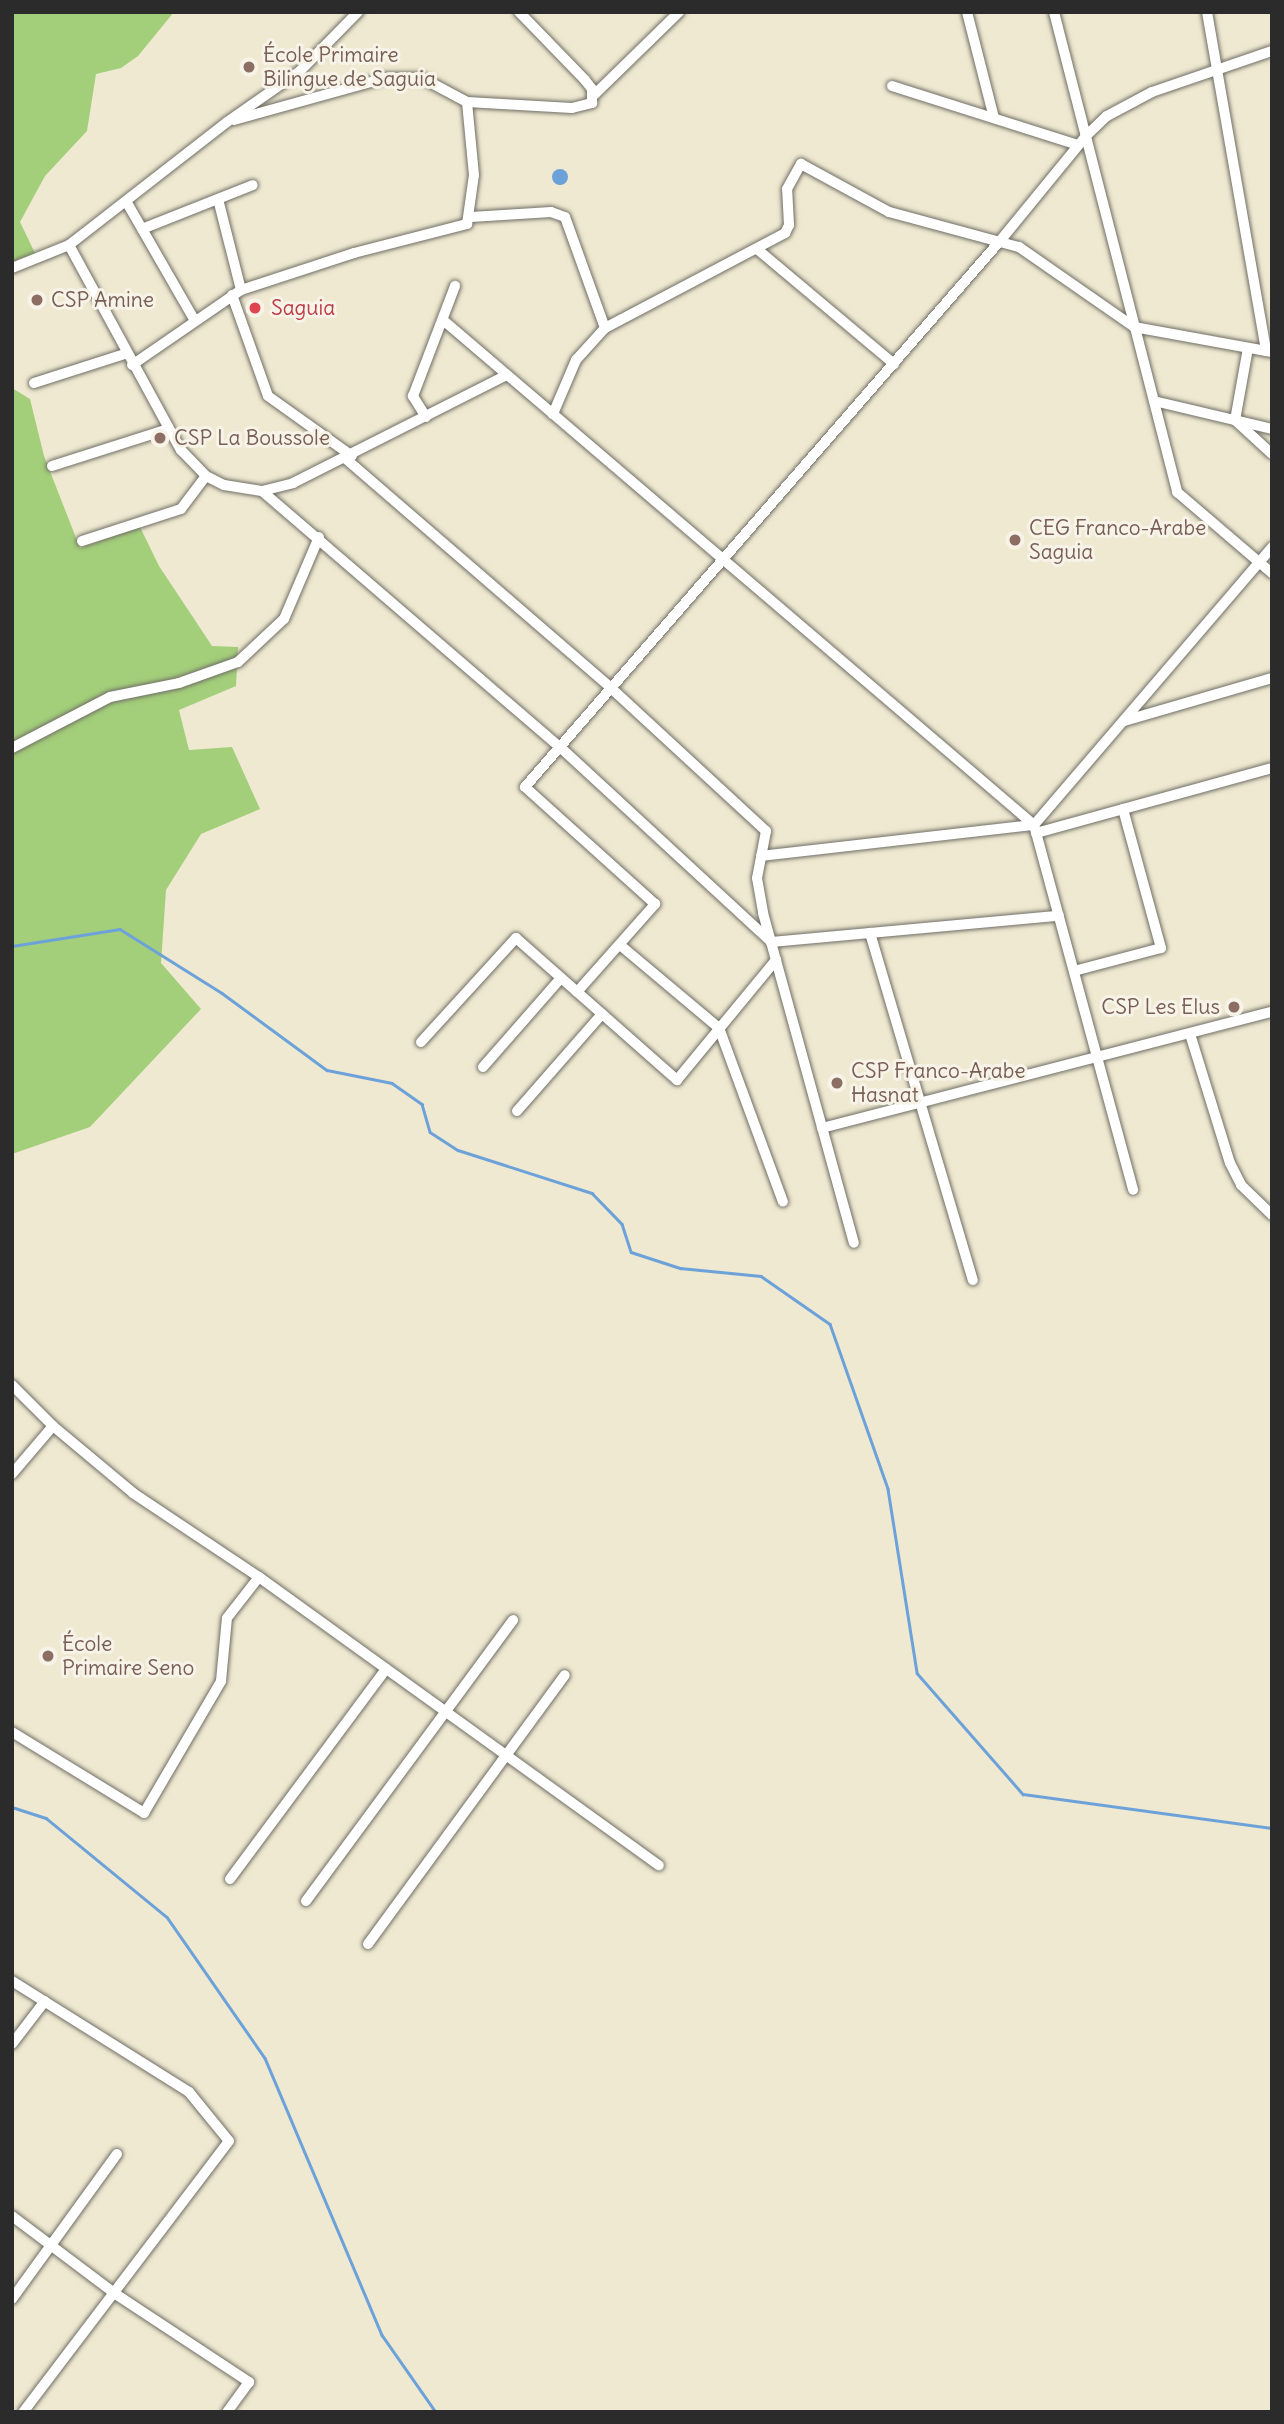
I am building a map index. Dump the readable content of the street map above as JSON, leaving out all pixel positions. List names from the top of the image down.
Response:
{
  "places": [
    "École Primaire Bilingue de Saguia",
    "CSP Amine",
    "Saguia",
    "CSP La Boussole",
    "CEG Franco-Arabe Saguia",
    "CSP Les Elus",
    "CSP Franco-Arabe Hasnat",
    "École Primaire Seno"
  ]
}
